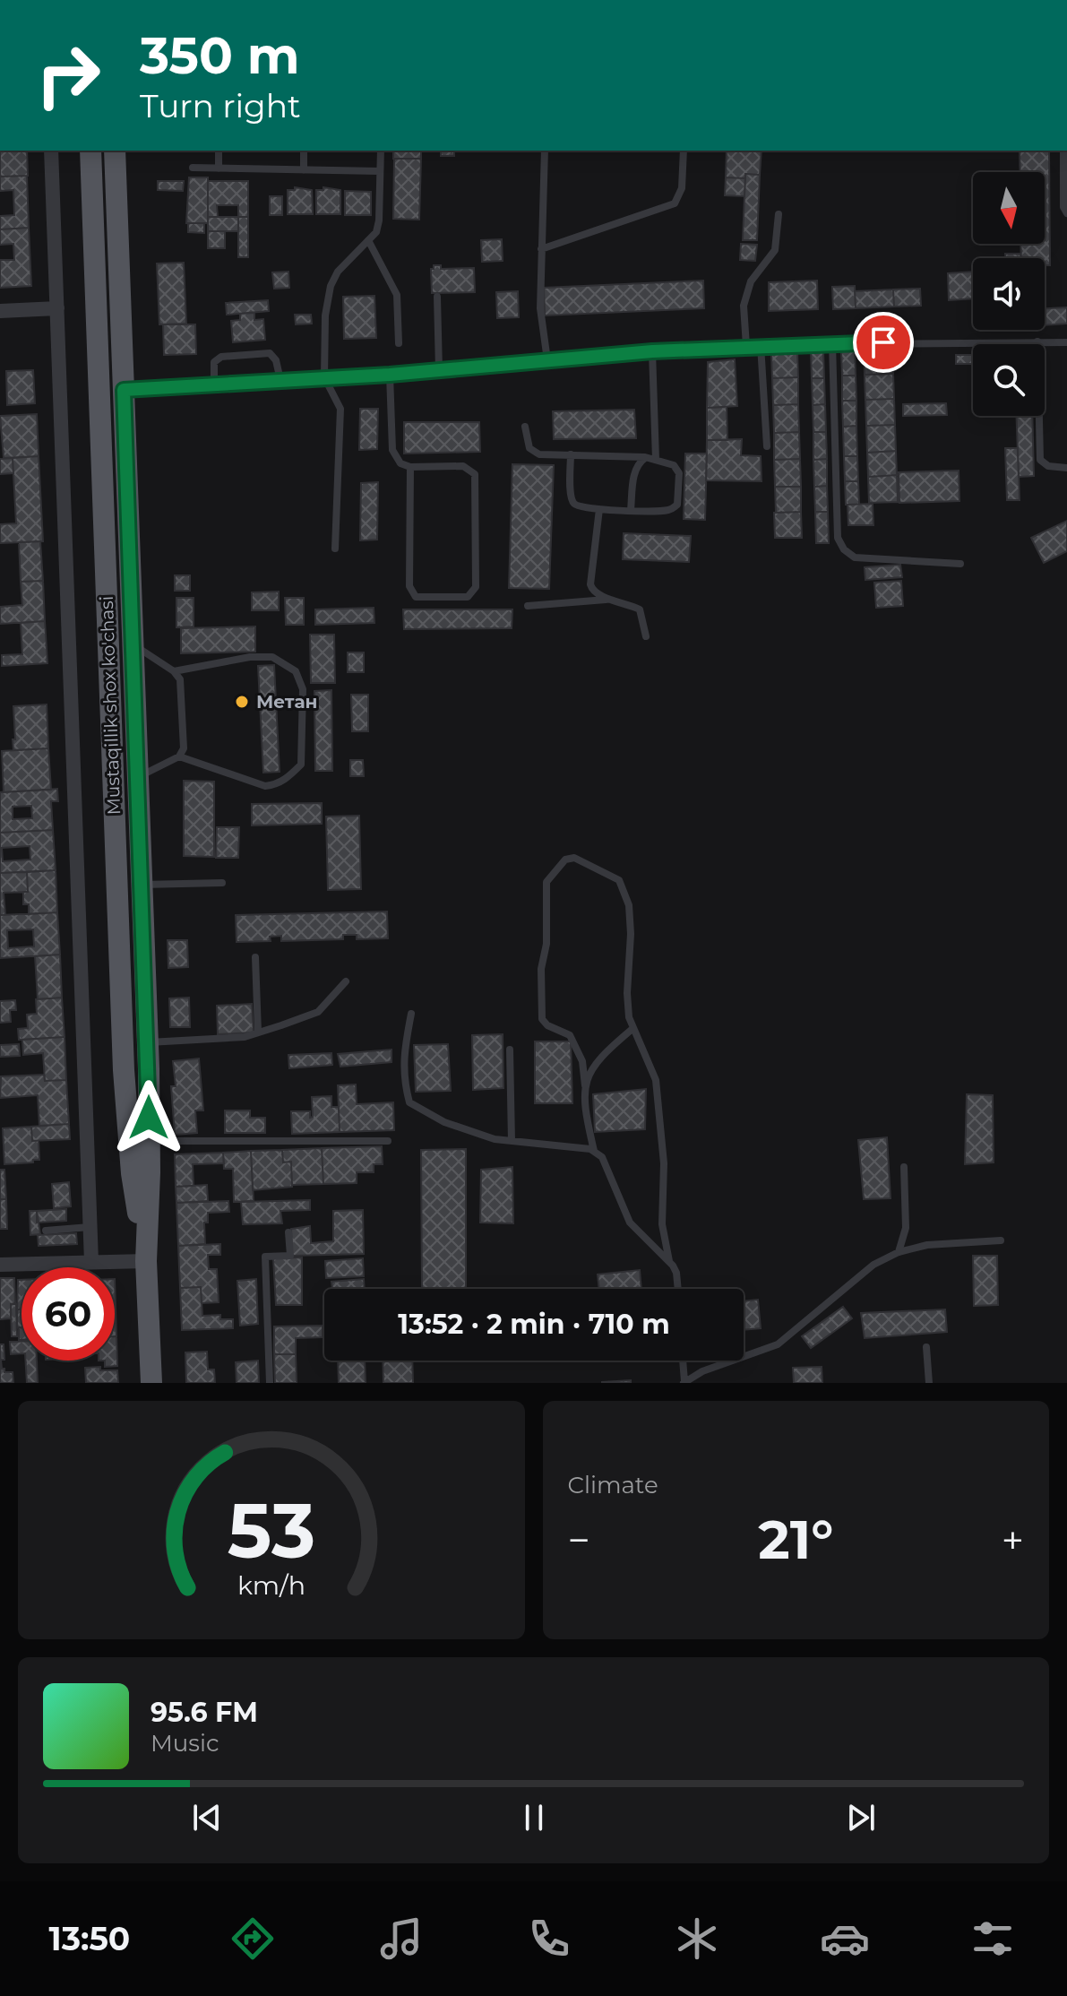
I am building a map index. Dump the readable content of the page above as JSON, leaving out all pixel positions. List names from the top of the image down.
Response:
{
  "streets": {
    "main road": ["Mustaqillik shox ko'chasi"]
  },
  "places": ["Метан"],
  "north": "bottom",
  "page": {
    "turn": ["350 m", "Turn right"],
    "limit": "60",
    "trip": "13:52 · 2 min · 710 m",
    "tile": "Climate",
    "heat": ["−", "21°", "+"],
    "song": ["95.6 FM", "Music"],
    "tabs": "13:50",
    "gauge": ["53", "km/h"]
  }
}
